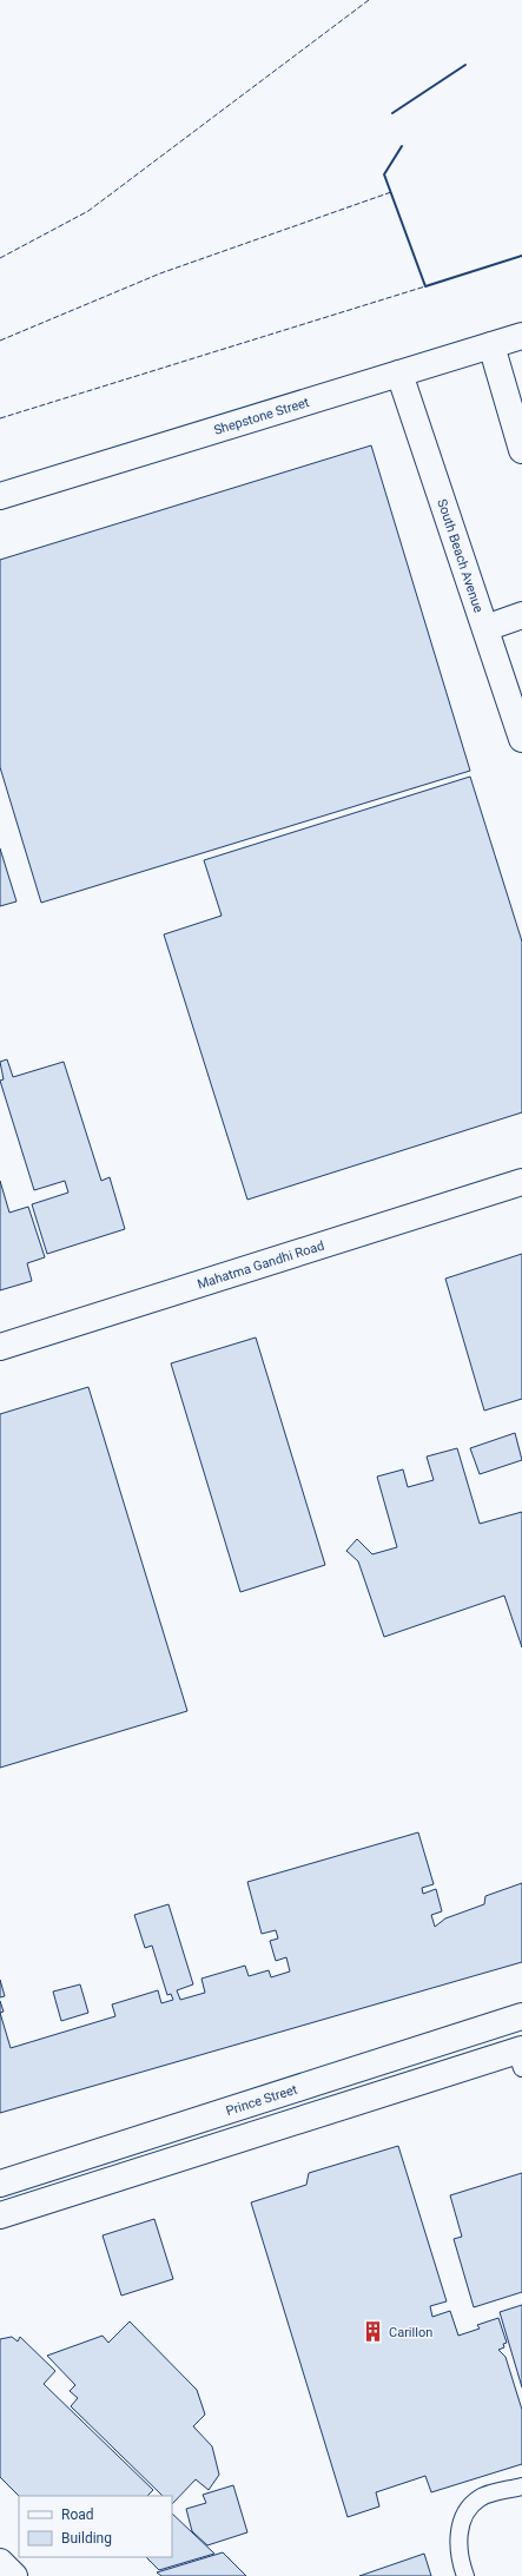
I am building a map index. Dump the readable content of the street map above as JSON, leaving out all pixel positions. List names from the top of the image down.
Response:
{
  "streets": {
    "street": [
      "Shepstone Street",
      "South Beach Avenue",
      "Mahatma Gandhi Road",
      "Prince Street"
    ]
  },
  "crossings": [
    ["Shepstone Street", "South Beach Avenue"]
  ],
  "places": {
    "building": ["Carillon"]
  },
  "legend": ["Road", "Building"]
}
